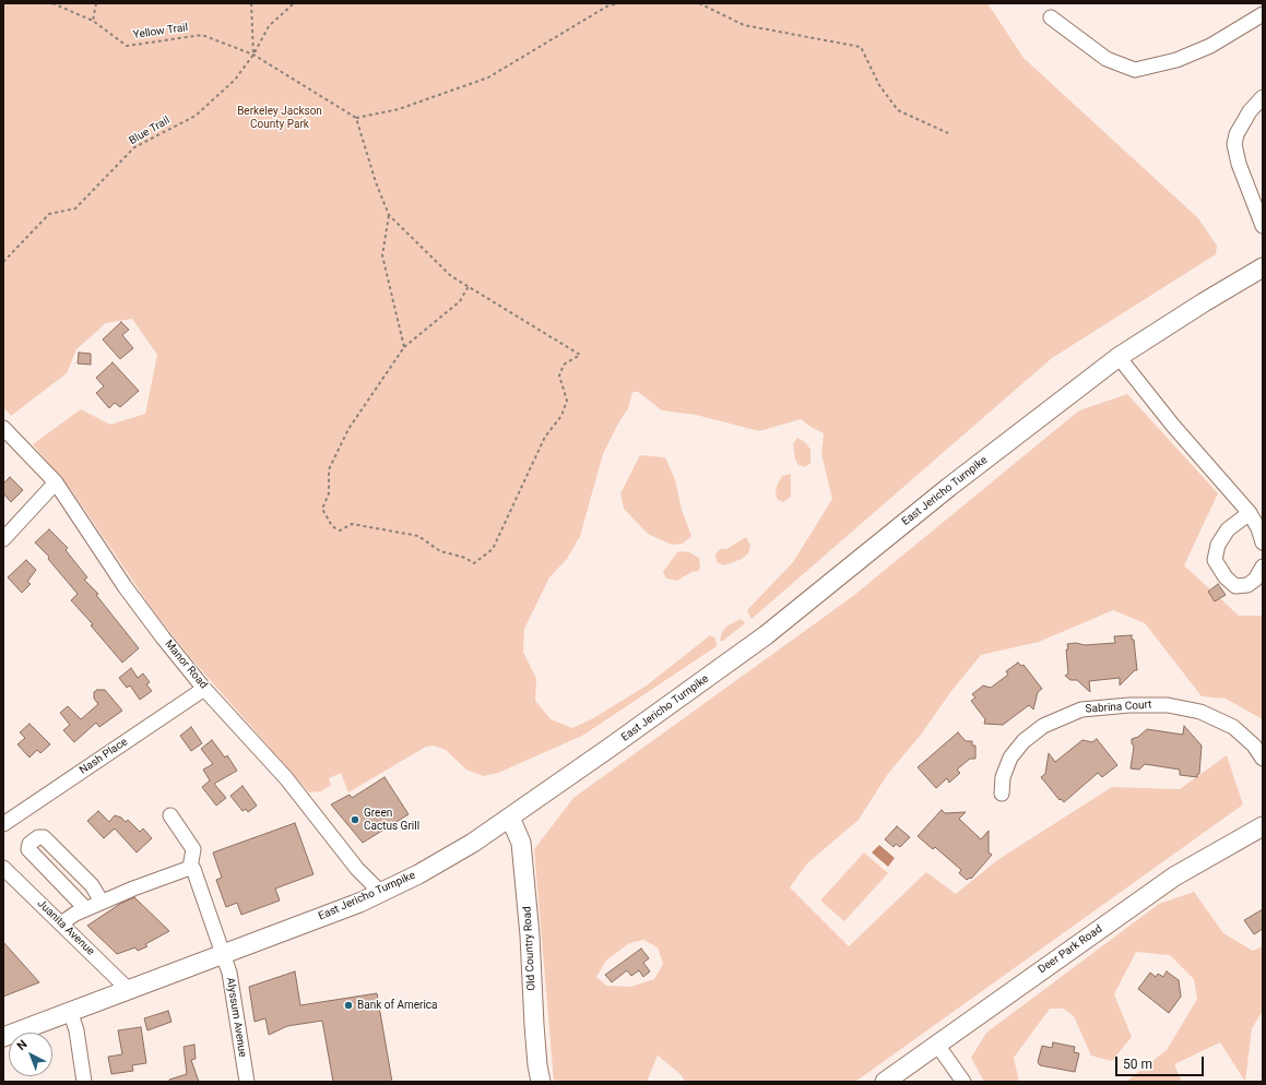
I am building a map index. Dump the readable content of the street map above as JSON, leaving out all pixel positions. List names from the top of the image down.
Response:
{
  "streets": {
    "main road": ["East Jericho Turnpike", "Old Country Road", "Deer Park Road"],
    "street": [
      "Manor Road",
      "Sabrina Court",
      "Nash Place",
      "Juanita Avenue",
      "Alyssum Avenue"
    ],
    "path": ["Yellow Trail", "Blue Trail"]
  },
  "crossings": [
    ["Yellow Trail", "Blue Trail"],
    ["East Jericho Turnpike", "Manor Road"],
    ["East Jericho Turnpike", "Juanita Avenue"],
    ["East Jericho Turnpike", "Old Country Road"],
    ["East Jericho Turnpike", "Alyssum Avenue"],
    ["Manor Road", "Nash Place"]
  ],
  "parks": ["Berkeley Jackson County Park"],
  "places": ["Green Cactus Grill", "Bank of America"],
  "scale_bar": "50 m",
  "north": "top left"
}
